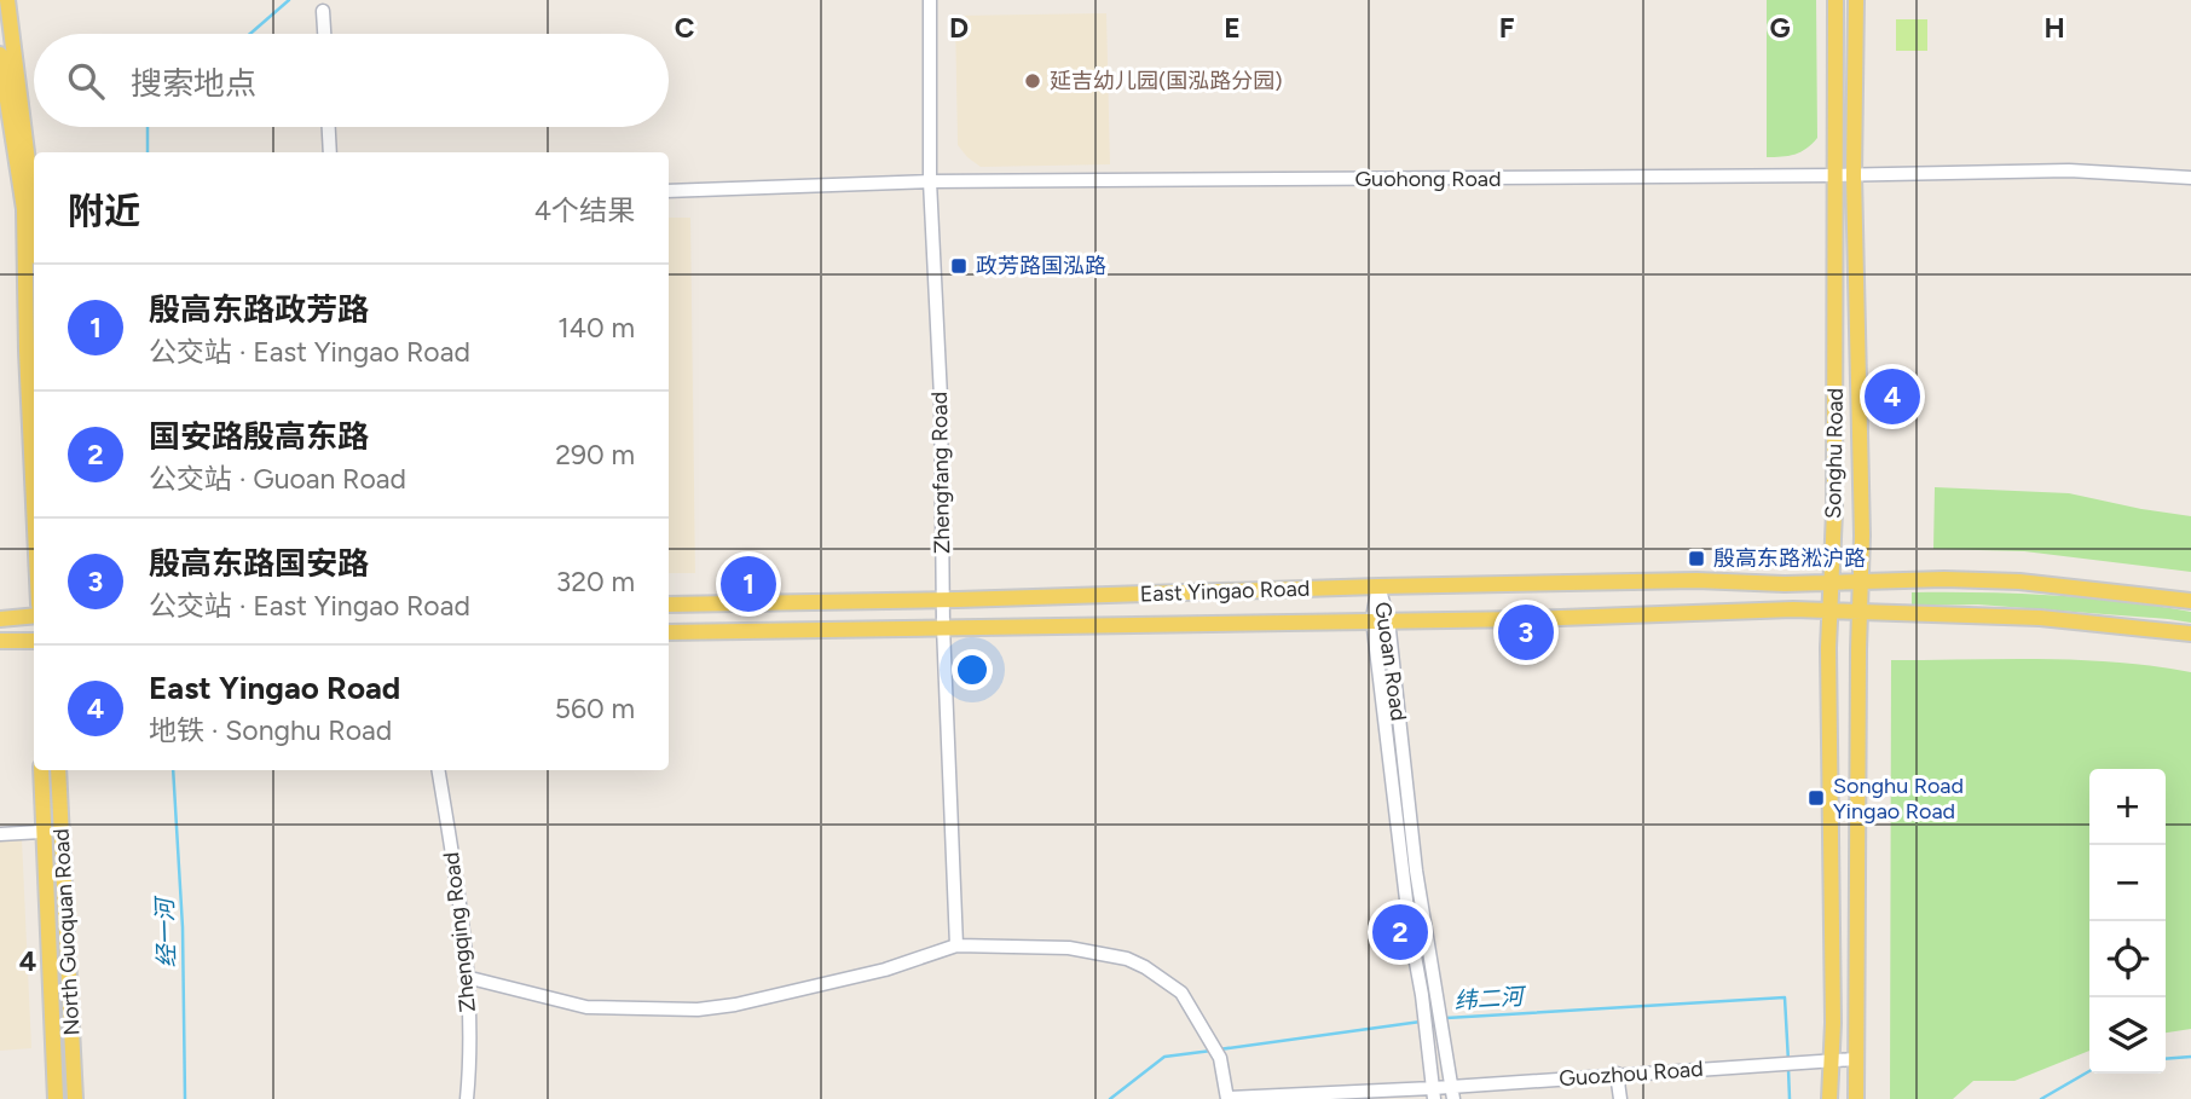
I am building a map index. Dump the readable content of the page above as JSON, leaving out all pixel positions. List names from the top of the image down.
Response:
{
  "streets": {
    "main road": ["Songhu Road", "East Yingao Road", "North Guoquan Road"],
    "street": [
      "Guohong Road",
      "Zhengfang Road",
      "Guoan Road",
      "Zhengqing Road",
      "Guozhou Road"
    ]
  },
  "crossings": [
    ["Guohong Road", "Songhu Road"],
    ["Guohong Road", "Zhengfang Road"],
    ["Songhu Road", "East Yingao Road"],
    ["Songhu Road", "Guozhou Road"],
    ["Zhengfang Road", "East Yingao Road"],
    ["East Yingao Road", "Guoan Road"],
    ["Guoan Road", "Guozhou Road"]
  ],
  "water": ["经一河", "纬二河"],
  "places": {
    "other": ["延吉幼儿园(国泓路分园)"],
    "transit": ["政芳路国泓路", "殷高东路淞沪路", "Songhu Road Yingao Road"]
  },
  "page": {
    "search": "搜索地点",
    "heading": ["附近", "4个结果"],
    "list": [
      {
        "mark": "1",
        "name": "殷高东路政芳路",
        "note": "公交站 · East Yingao Road",
        "value": "140 m"
      },
      {
        "mark": "2",
        "name": "国安路殷高东路",
        "note": "公交站 · Guoan Road",
        "value": "290 m"
      },
      {
        "mark": "3",
        "name": "殷高东路国安路",
        "note": "公交站 · East Yingao Road",
        "value": "320 m"
      },
      {
        "mark": "4",
        "name": "East Yingao Road",
        "note": "地铁 · Songhu Road",
        "value": "560 m"
      }
    ],
    "pins": [
      "4",
      "1",
      "3",
      "2"
    ],
    "map_buttons": ["+", "−"]
  },
  "grid": {
    "columns": [
      "C",
      "D",
      "E",
      "F",
      "G",
      "H"
    ],
    "rows": ["4"]
  }
}
